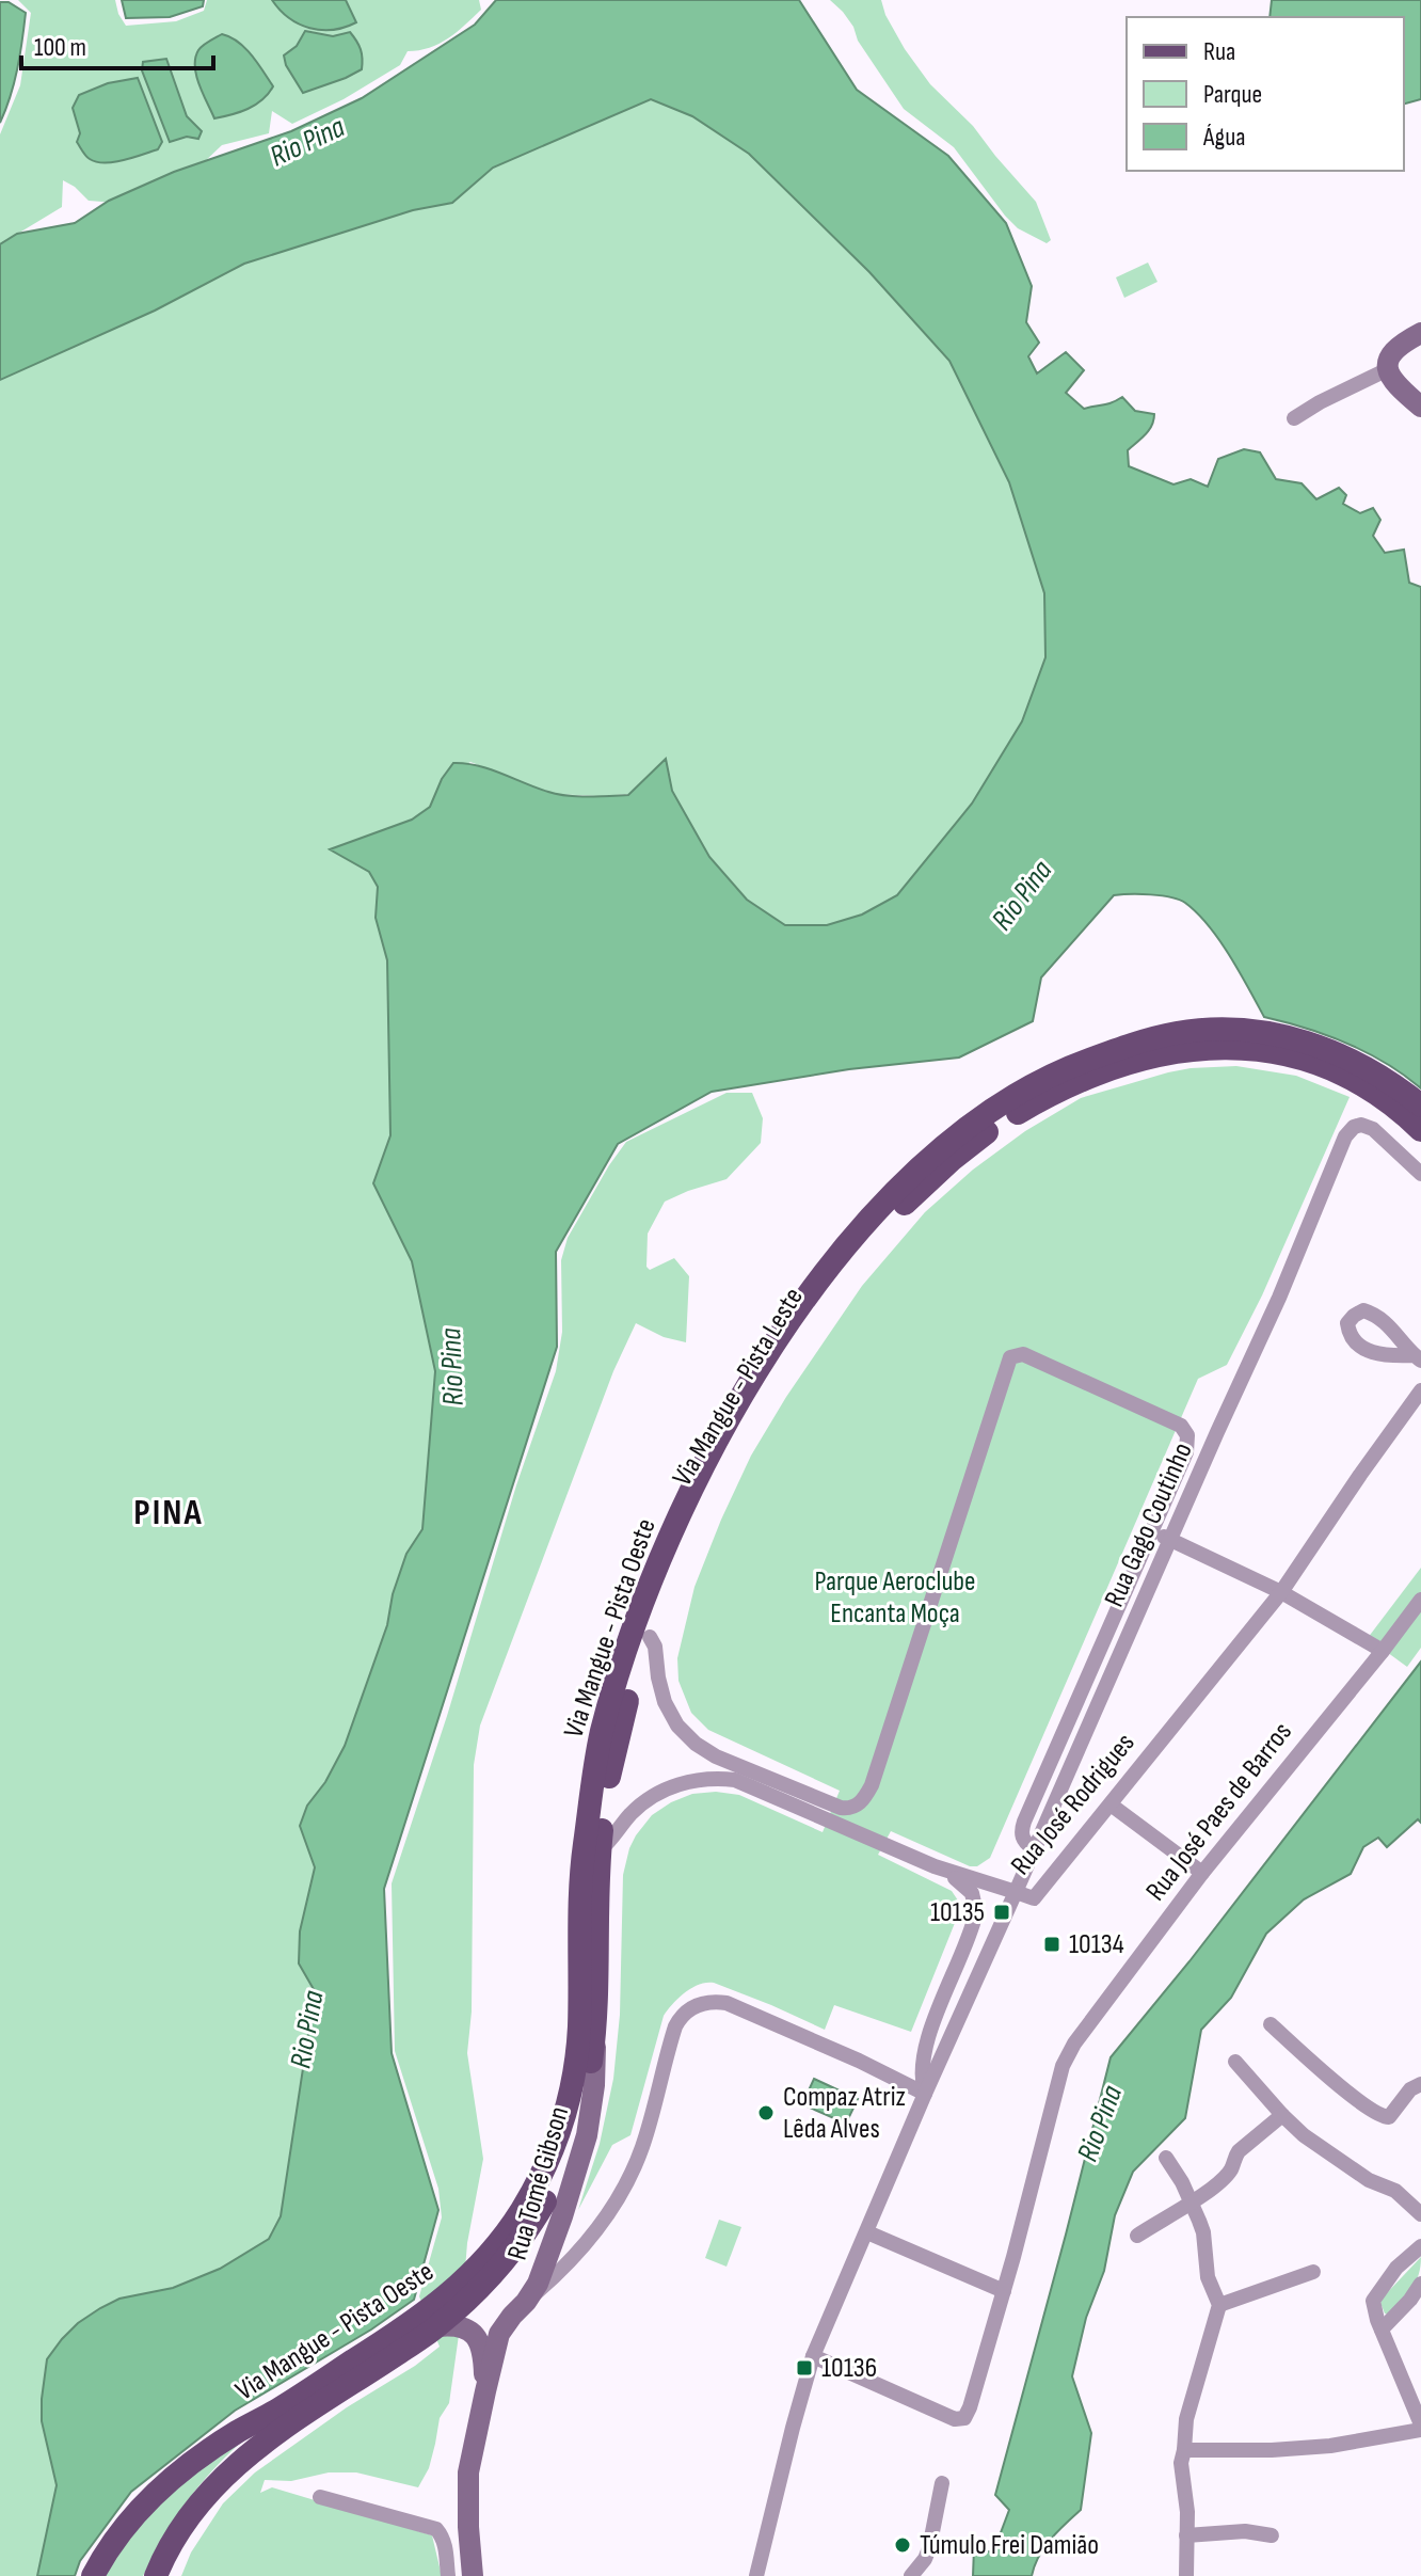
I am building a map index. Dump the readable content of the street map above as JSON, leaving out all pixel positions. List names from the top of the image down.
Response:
{
  "streets": {
    "main road": ["Via Mangue - Pista Leste", "Via Mangue - Pista Oeste"],
    "street": [
      "Rua Gago Coutinho",
      "Rua José Rodrigues",
      "Rua José Paes de Barros",
      "Rua Tomé Gibson"
    ]
  },
  "crossings": [
    ["Via Mangue - Pista Leste", "Via Mangue - Pista Oeste"],
    ["Via Mangue - Pista Leste", "Rua Tomé Gibson"],
    ["Rua Gago Coutinho", "Rua José Rodrigues"],
    ["Via Mangue - Pista Oeste", "Rua Tomé Gibson"],
    ["Rua José Rodrigues", "Rua José Paes de Barros"]
  ],
  "districts": ["PINA"],
  "water": ["Rio Pina"],
  "parks": ["Parque Aeroclube Encanta Moça"],
  "places": {
    "transit": ["10135", "10134", "10136"],
    "other": ["Compaz Atriz Lêda Alves", "Túmulo Frei Damião"]
  },
  "legend": ["Rua", "Parque", "Água"],
  "scale_bar": "100 m"
}
